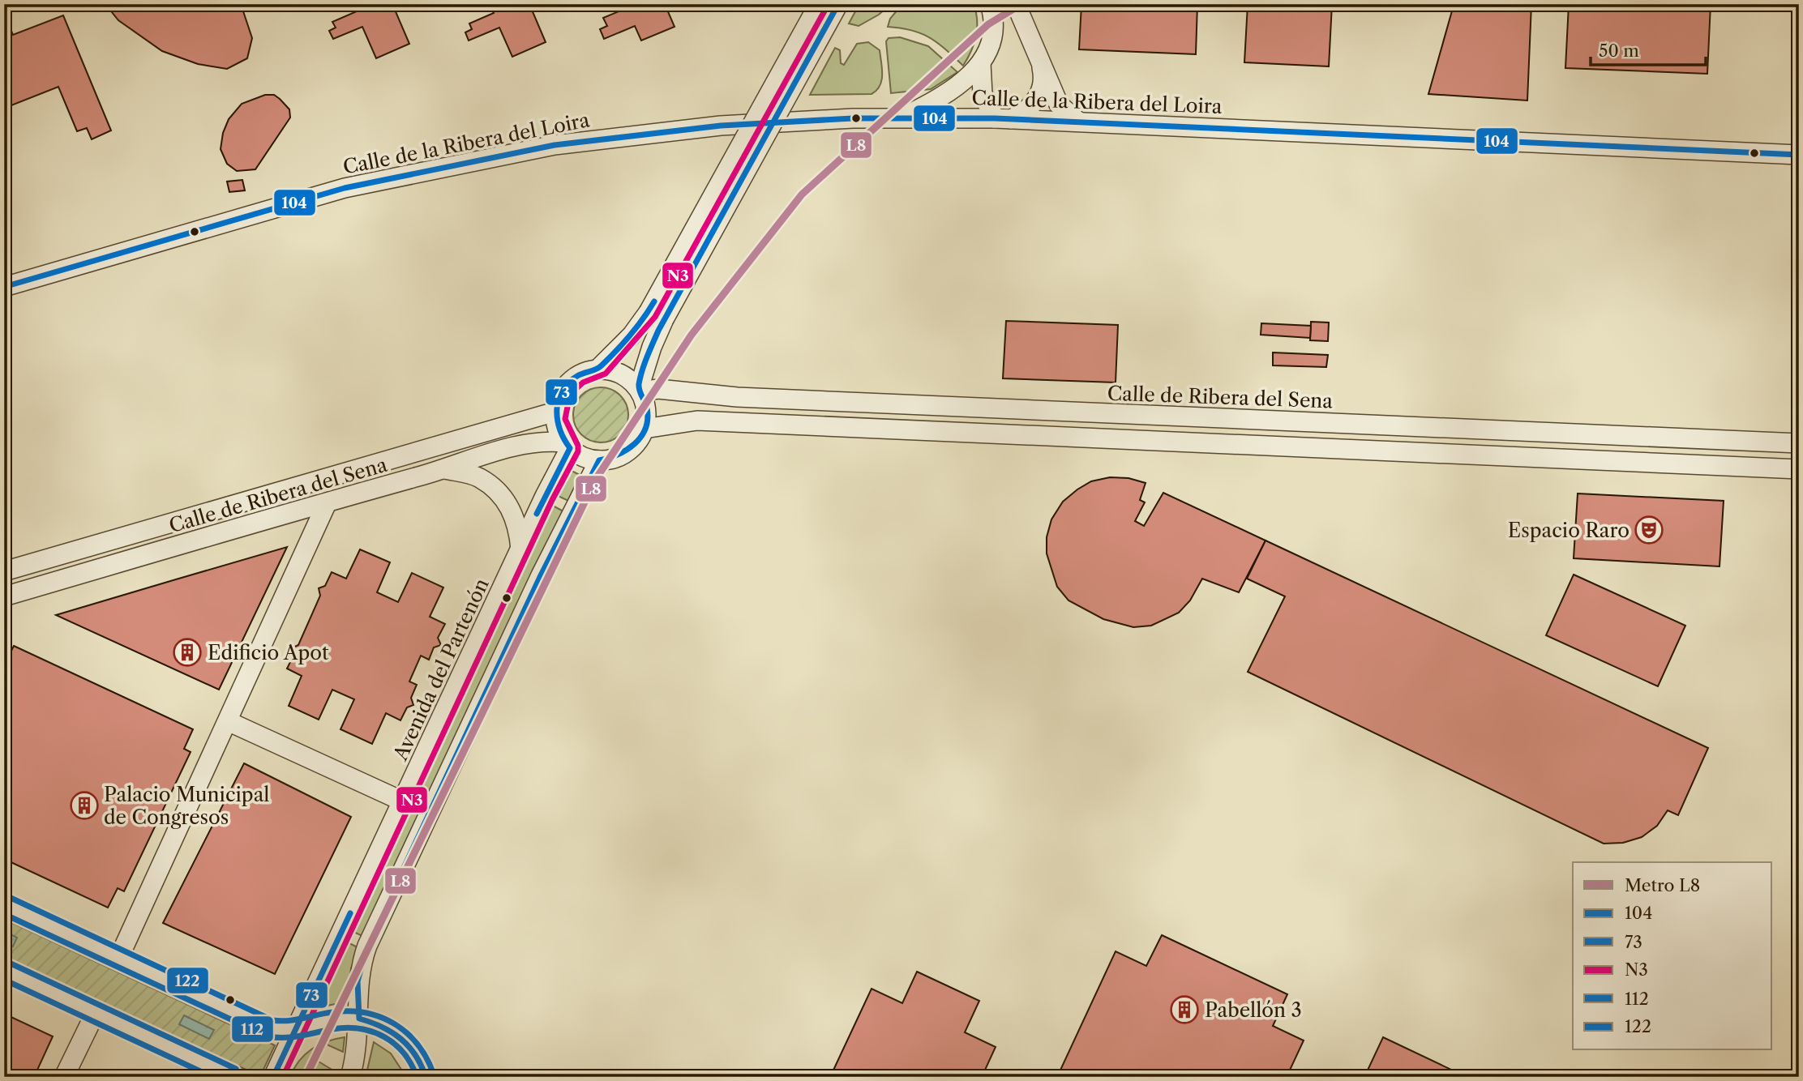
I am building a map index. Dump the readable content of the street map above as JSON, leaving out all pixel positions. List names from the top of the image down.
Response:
{
  "streets": {
    "street": ["Calle de la Ribera del Loira", "Calle de Ribera del Sena", "Avenida del Partenón"]
  },
  "crossings": [
    ["Calle de Ribera del Sena", "Avenida del Partenón"]
  ],
  "places": {
    "theatre": ["Espacio Raro"],
    "building": ["Edificio Apot", "Palacio Municipal de Congresos", "Pabellón 3"]
  },
  "lines": [
    "metro line L8",
    "transit line 73",
    "transit line N3",
    "transit line 104",
    "transit line 122",
    "transit line 112"
  ],
  "legend": [
    "Metro L8",
    "104",
    "73",
    "N3",
    "112",
    "122"
  ],
  "scale_bar": "50 m"
}
